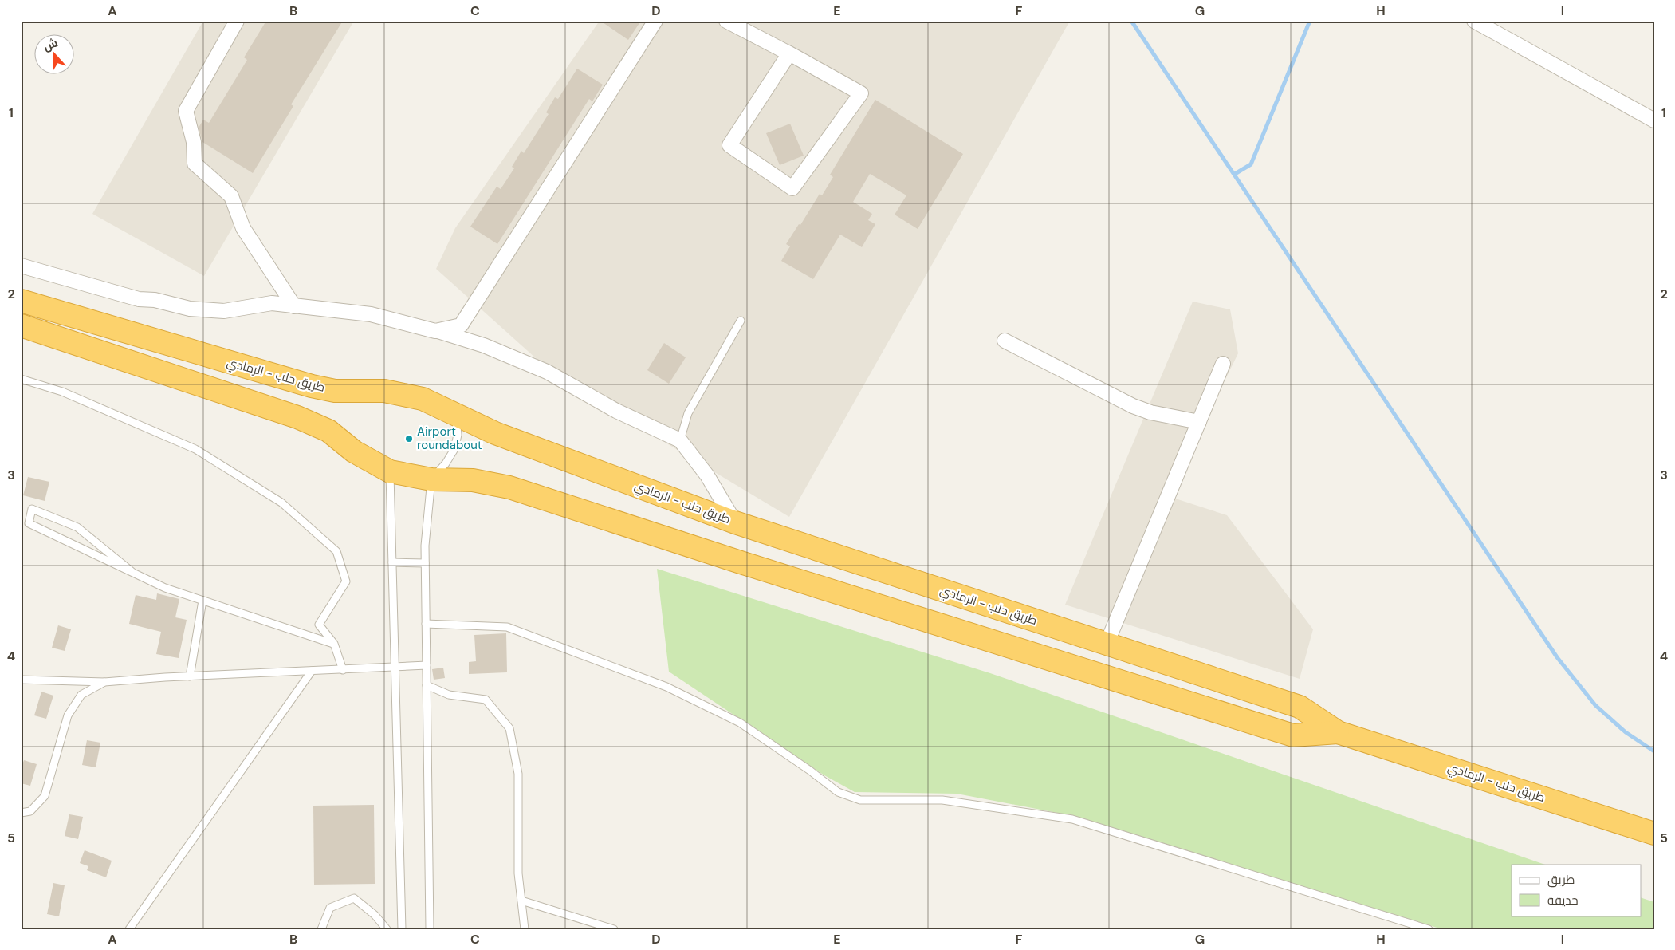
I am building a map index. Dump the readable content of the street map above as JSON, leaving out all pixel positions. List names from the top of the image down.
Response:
{
  "streets": {
    "highway": ["طريق حلب - الرمادي"]
  },
  "places": ["Airport roundabout"],
  "legend": ["طريق", "حديقة"],
  "north": "top",
  "grid": {
    "columns": [
      "A",
      "B",
      "C",
      "D",
      "E",
      "F",
      "G",
      "H",
      "I"
    ],
    "rows": [
      "1",
      "2",
      "3",
      "4",
      "5"
    ]
  }
}
